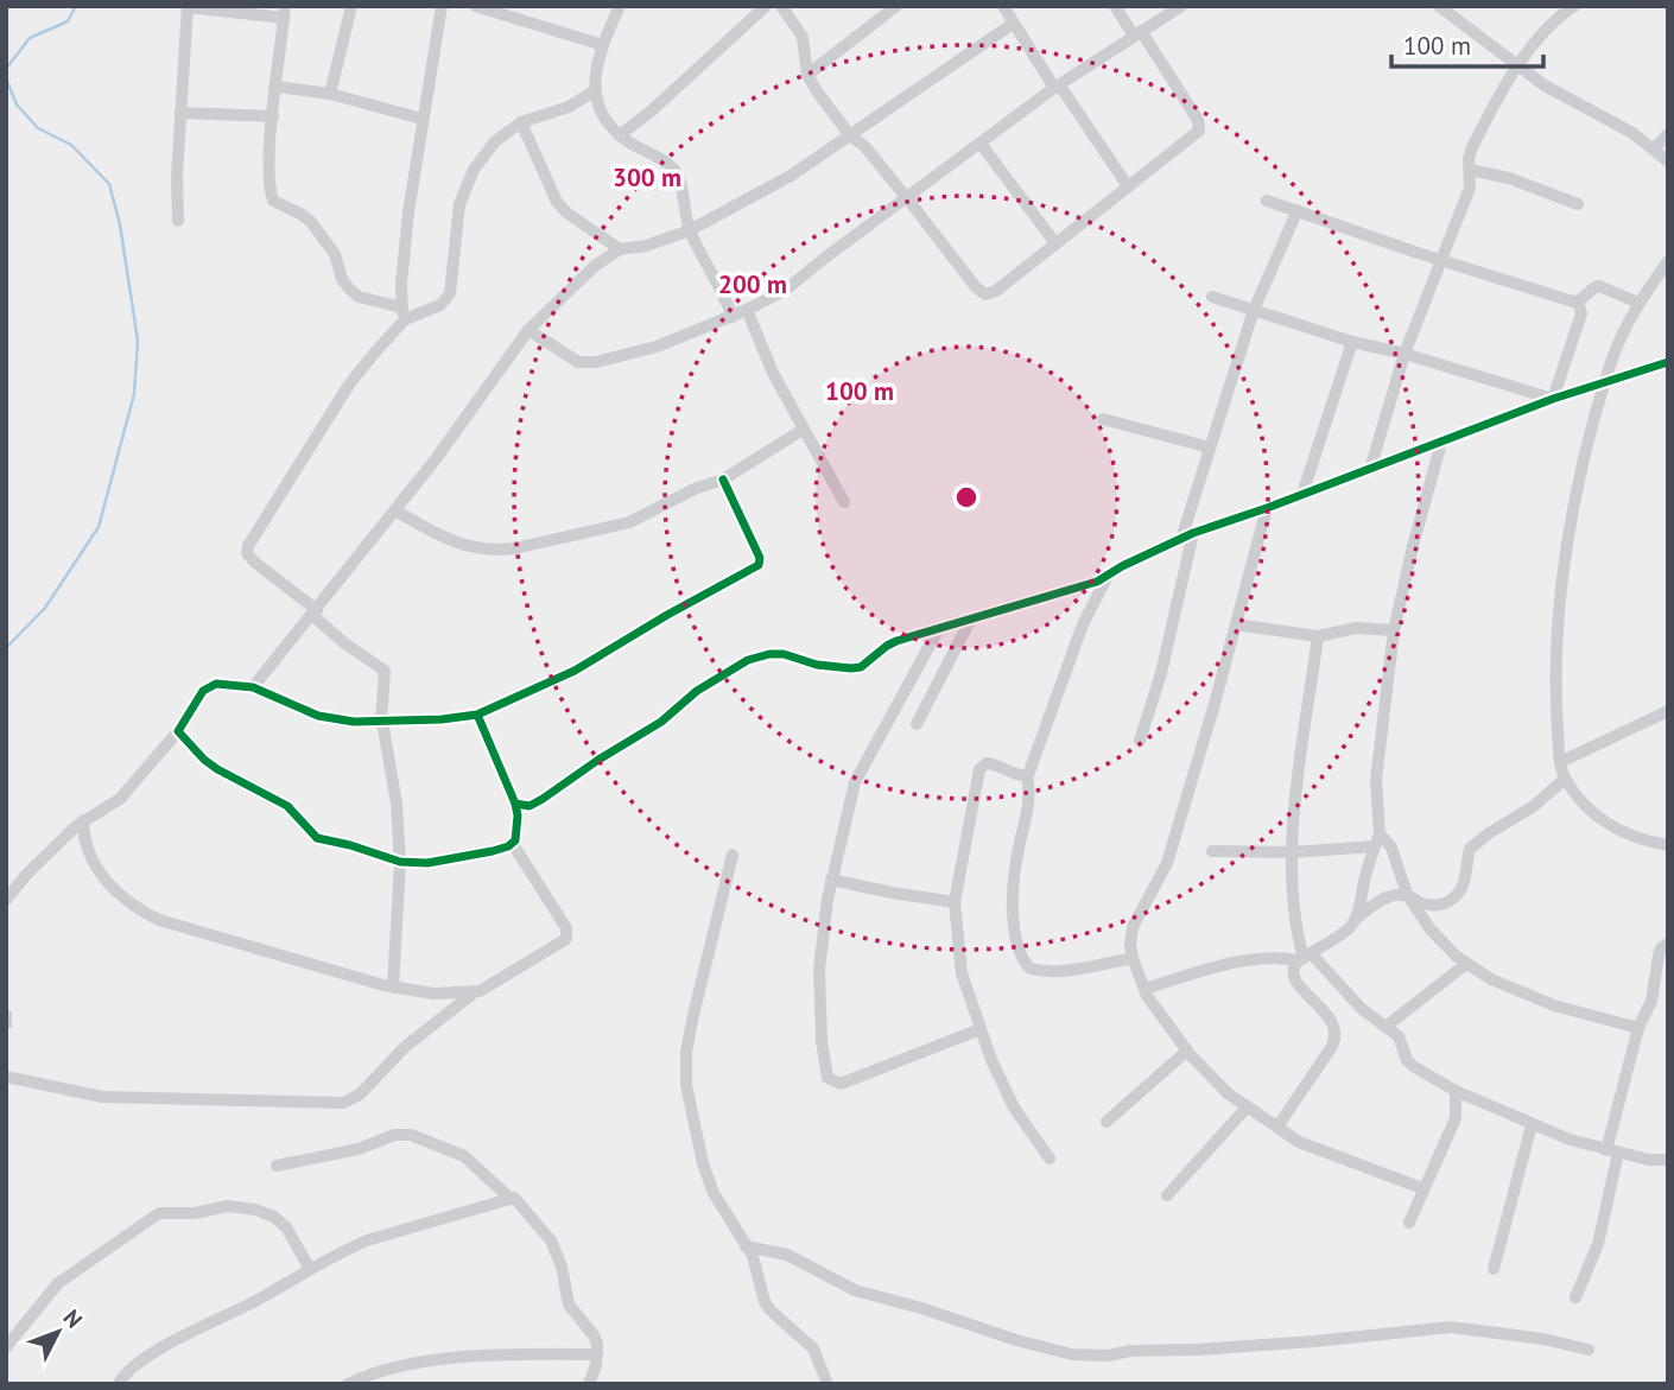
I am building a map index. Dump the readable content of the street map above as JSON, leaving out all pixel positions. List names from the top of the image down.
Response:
{
  "scale_bar": "100 m",
  "north": "top right",
  "rings": ["300 m", "200 m", "100 m"]
}
